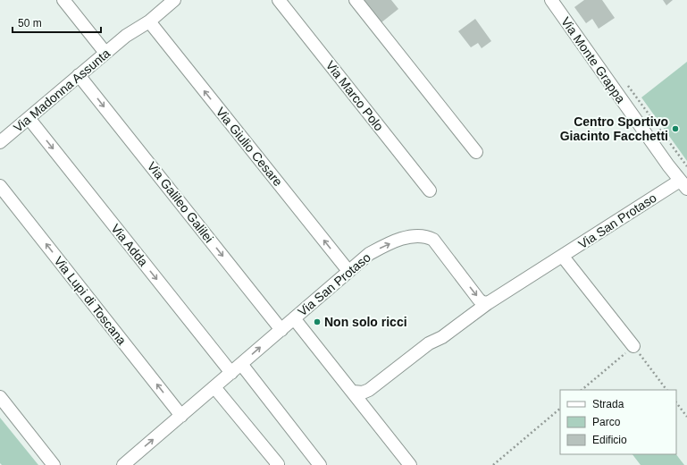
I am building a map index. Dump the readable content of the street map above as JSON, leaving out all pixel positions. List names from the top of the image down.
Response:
{
  "streets": {
    "street": [
      "Via Monte Grappa",
      "Via Madonna Assunta",
      "Via Marco Polo",
      "Via Giulio Cesare",
      "Via Galileo Galilei",
      "Via San Protaso",
      "Via Adda",
      "Via Lupi di Toscana"
    ]
  },
  "crossings": [
    ["Via Monte Grappa", "Via San Protaso"],
    ["Via Madonna Assunta", "Via Giulio Cesare"],
    ["Via Madonna Assunta", "Via Galileo Galilei"],
    ["Via Madonna Assunta", "Via Adda"],
    ["Via Giulio Cesare", "Via San Protaso"],
    ["Via Galileo Galilei", "Via San Protaso"],
    ["Via San Protaso", "Via Adda"],
    ["Via San Protaso", "Via Lupi di Toscana"]
  ],
  "one_way": [
    "Via Giulio Cesare",
    "Via Galileo Galilei",
    "Via Adda",
    "Via Lupi di Toscana"
  ],
  "places": ["Centro Sportivo Giacinto Facchetti", "Non solo ricci"],
  "legend": ["Strada", "Parco", "Edificio"],
  "scale_bar": "50 m"
}
